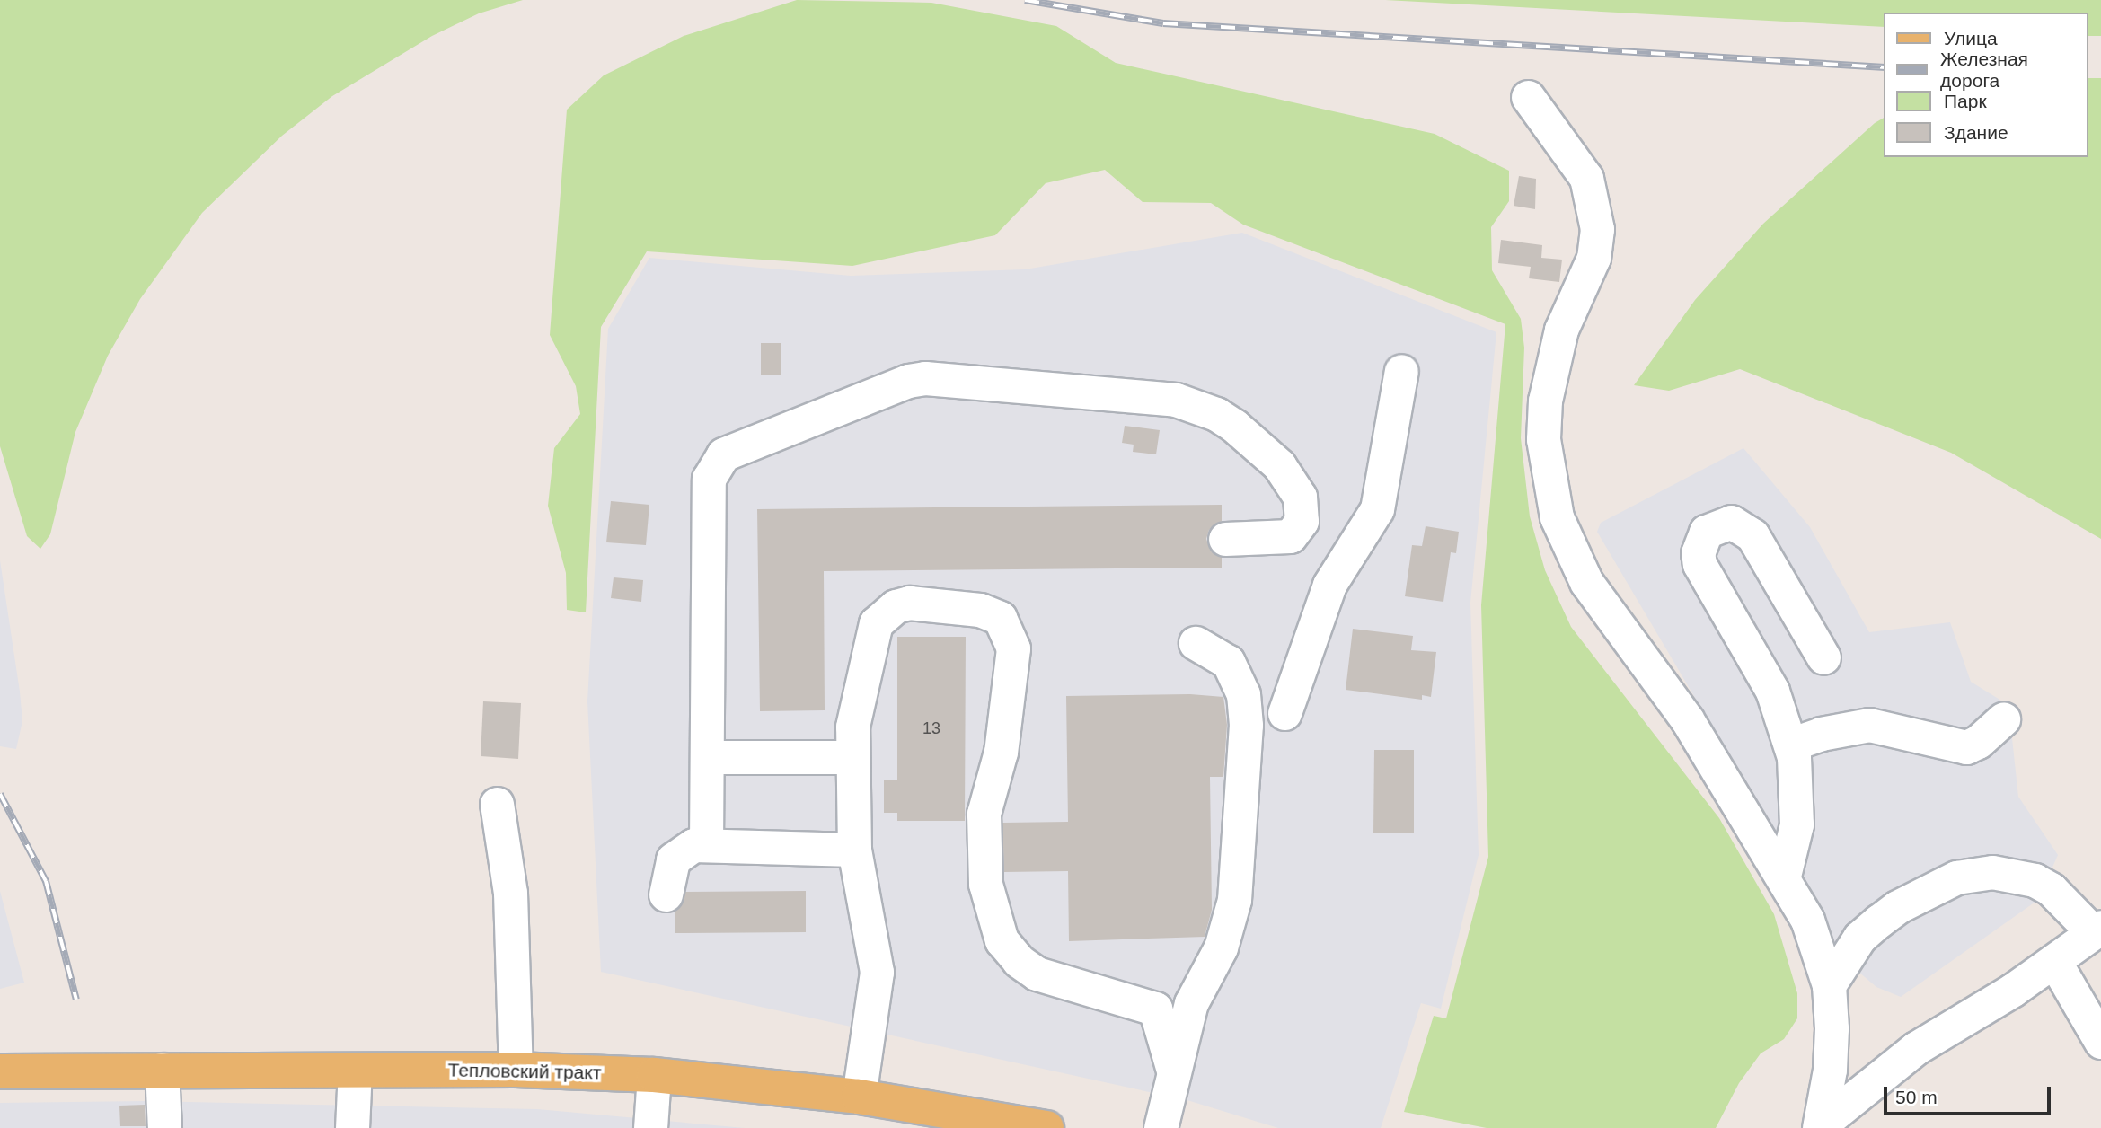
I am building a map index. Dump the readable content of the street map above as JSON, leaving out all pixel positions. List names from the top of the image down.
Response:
{
  "streets": {
    "main road": ["Тепловский тракт"]
  },
  "house_numbers": ["13"],
  "legend": [
    "Улица",
    "Железная дорога",
    "Парк",
    "Здание"
  ],
  "scale_bar": "50 m"
}
